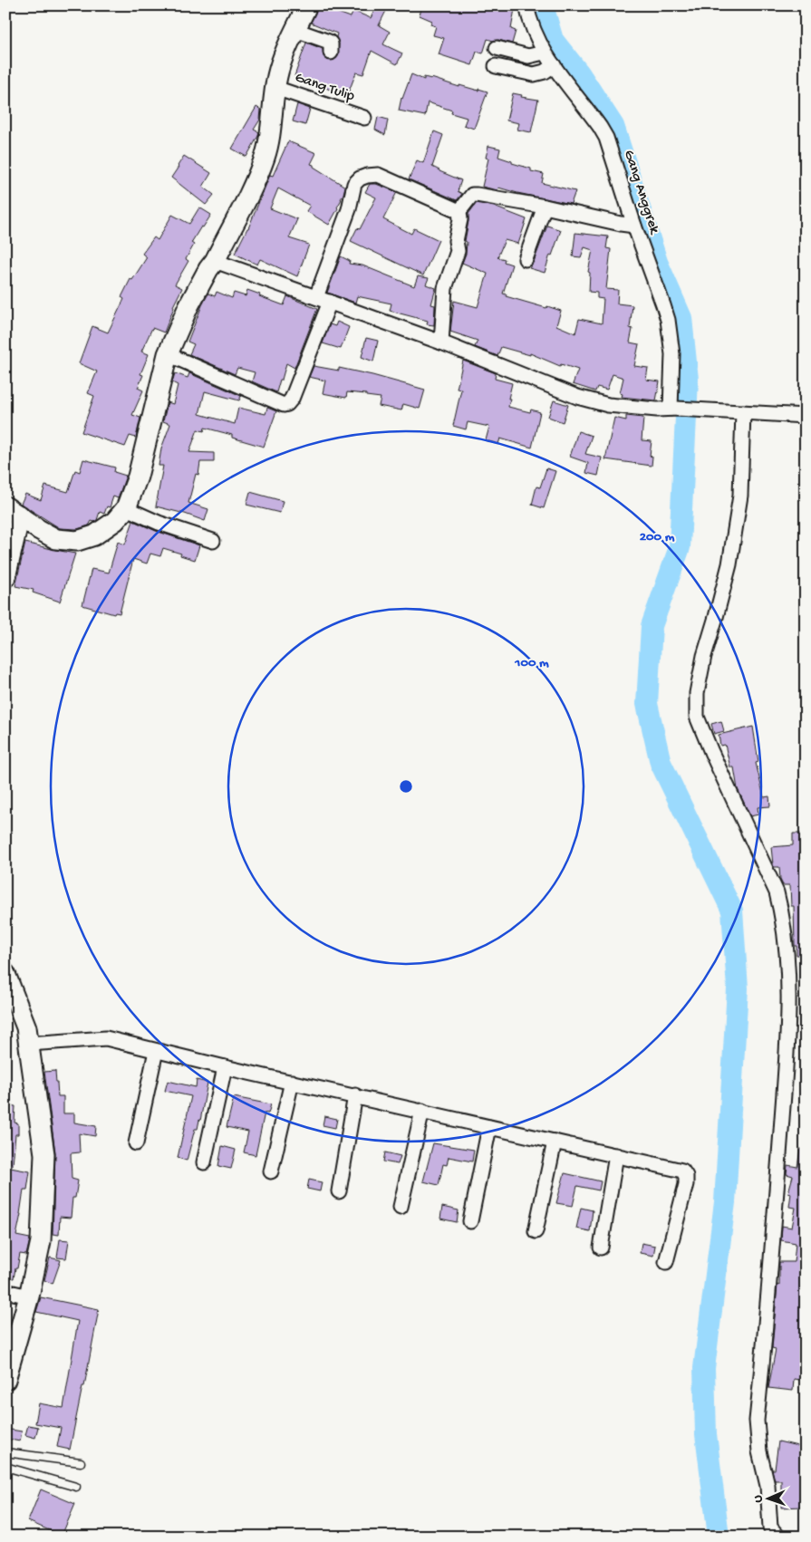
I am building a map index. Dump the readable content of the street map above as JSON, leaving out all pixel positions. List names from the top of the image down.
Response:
{
  "streets": {
    "street": ["Gang Tulip", "Gang Anggrek"]
  },
  "north": "left",
  "rings": ["200 m", "100 m"]
}
